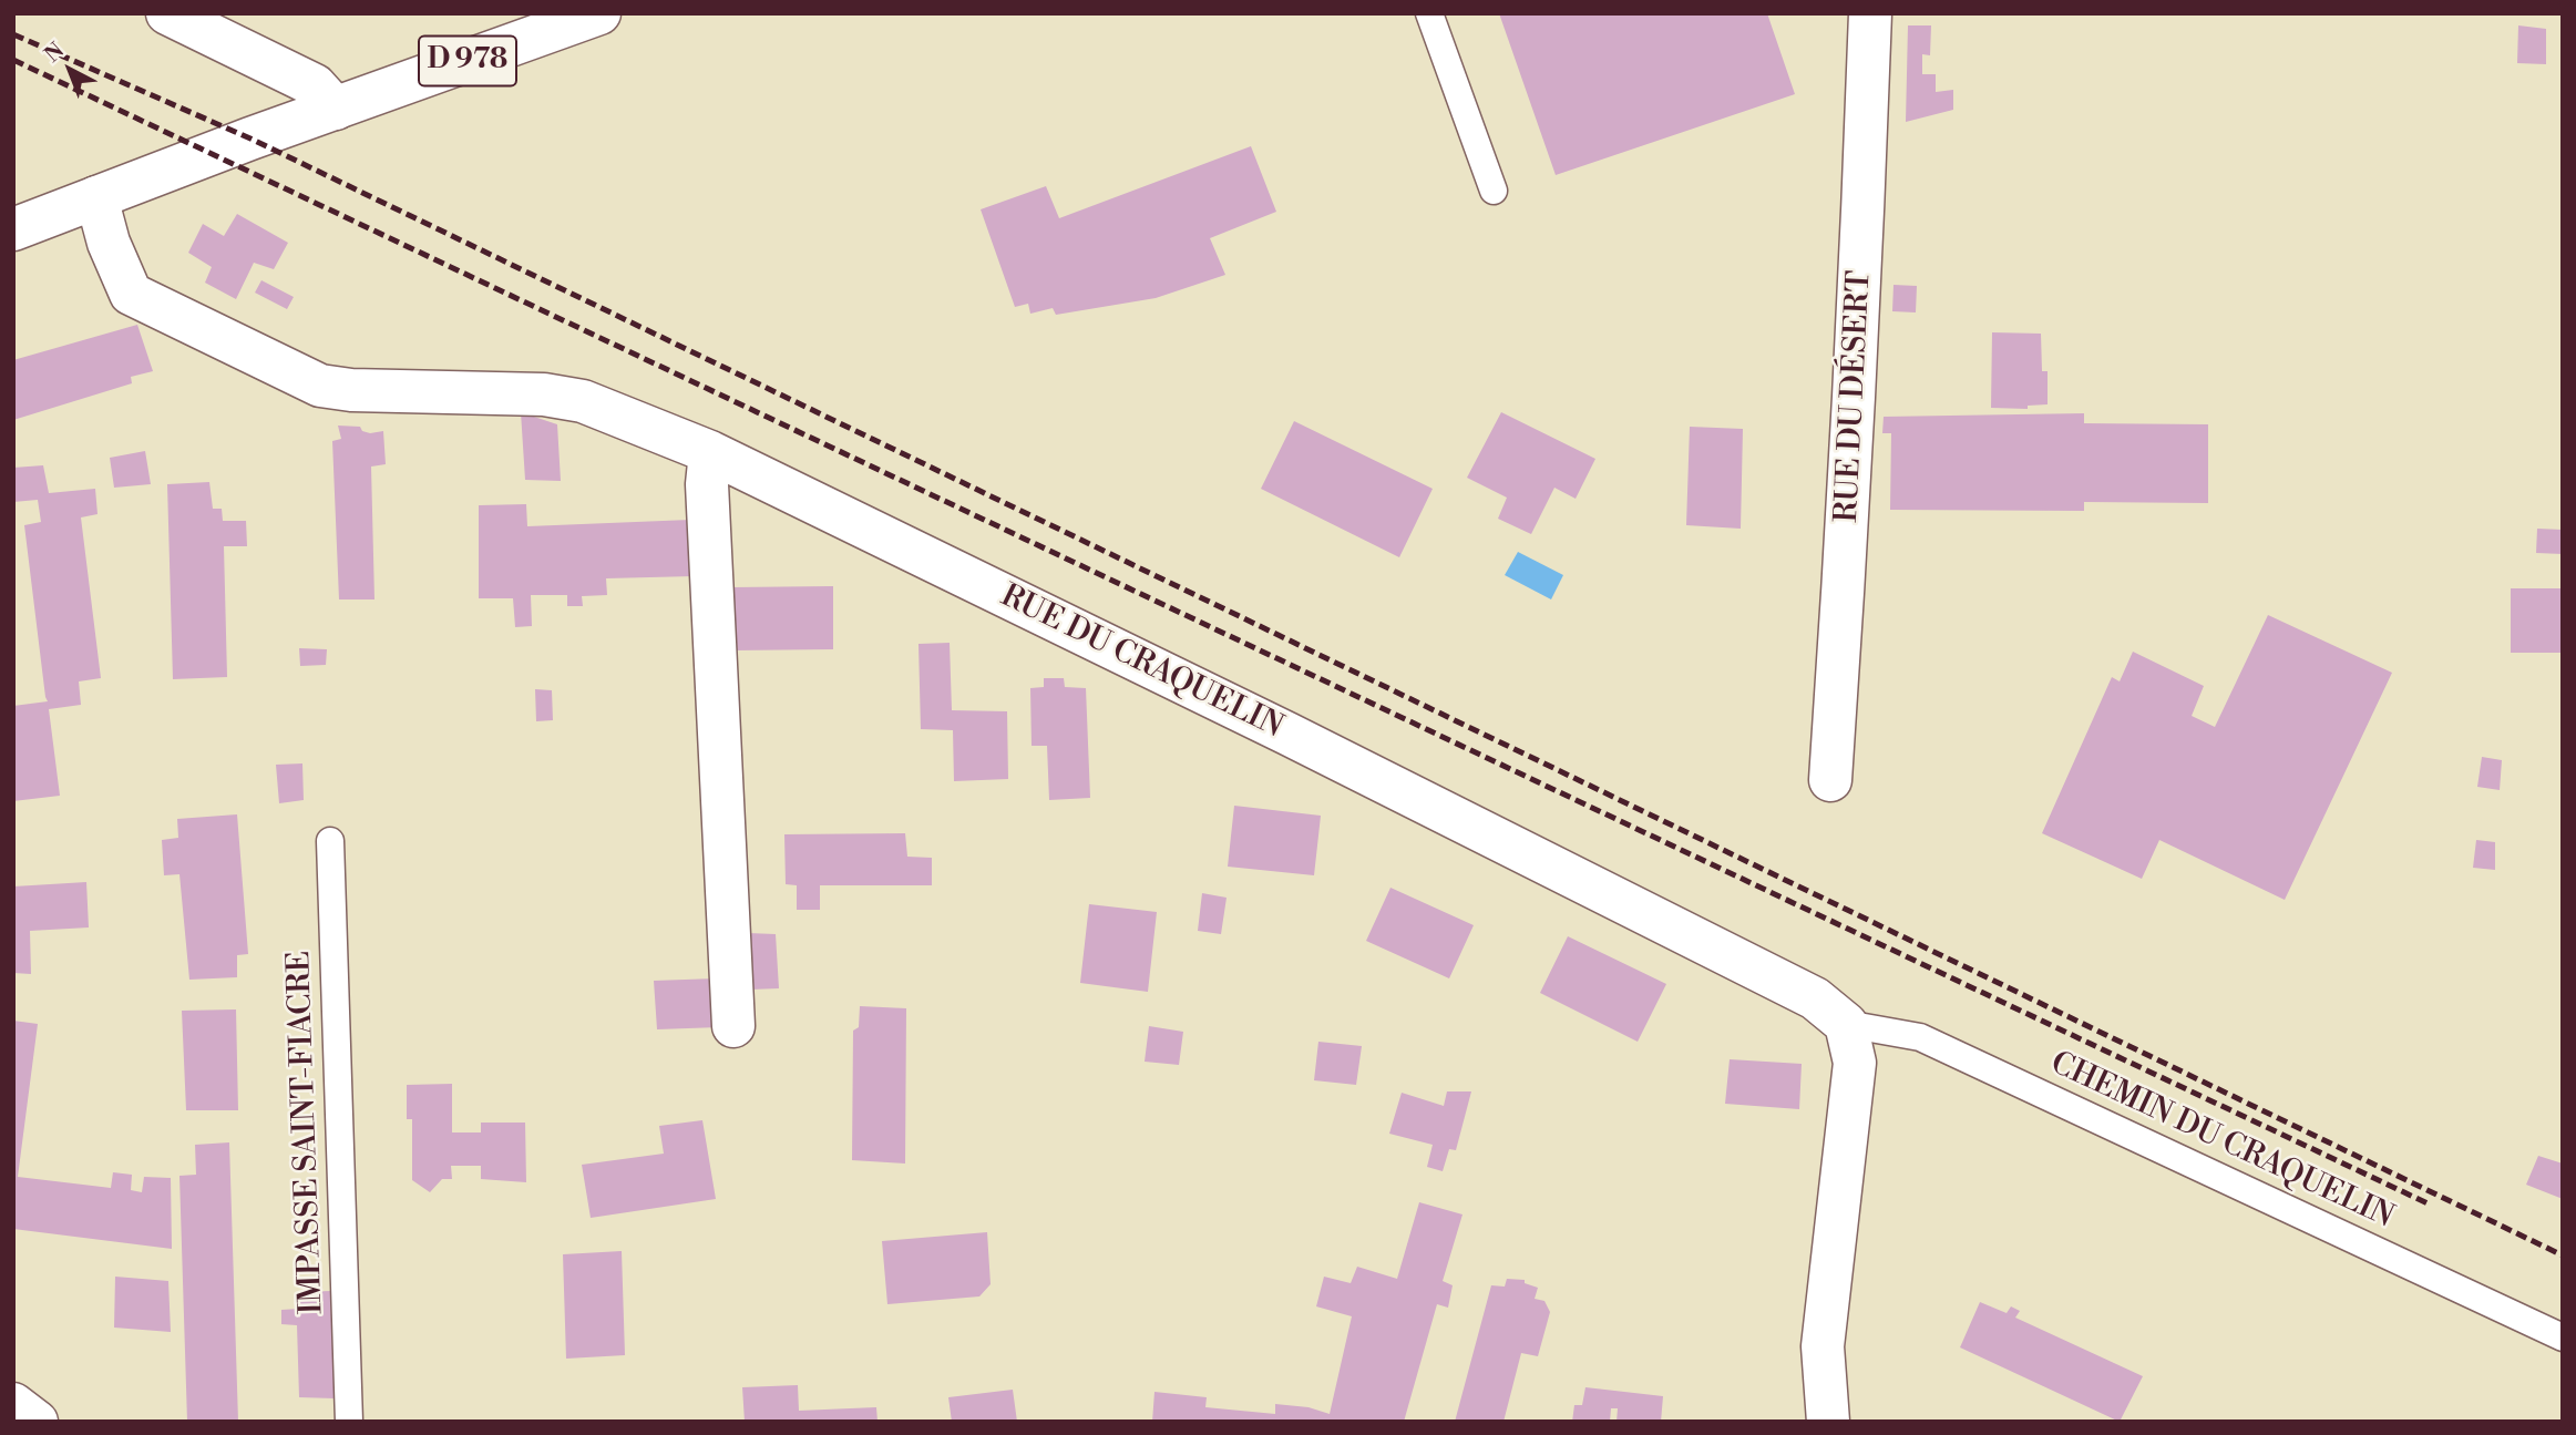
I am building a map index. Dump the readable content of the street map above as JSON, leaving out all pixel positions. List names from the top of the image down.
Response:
{
  "streets": {
    "street": ["D 978", "RUE DU DÉSERT", "RUE DU CRAQUELIN"],
    "lane": ["IMPASSE SAINT-FIACRE", "CHEMIN DU CRAQUELIN"]
  },
  "crossings": [
    ["D 978", "RUE DU CRAQUELIN"],
    ["RUE DU CRAQUELIN", "CHEMIN DU CRAQUELIN"]
  ],
  "north": "top left"
}
